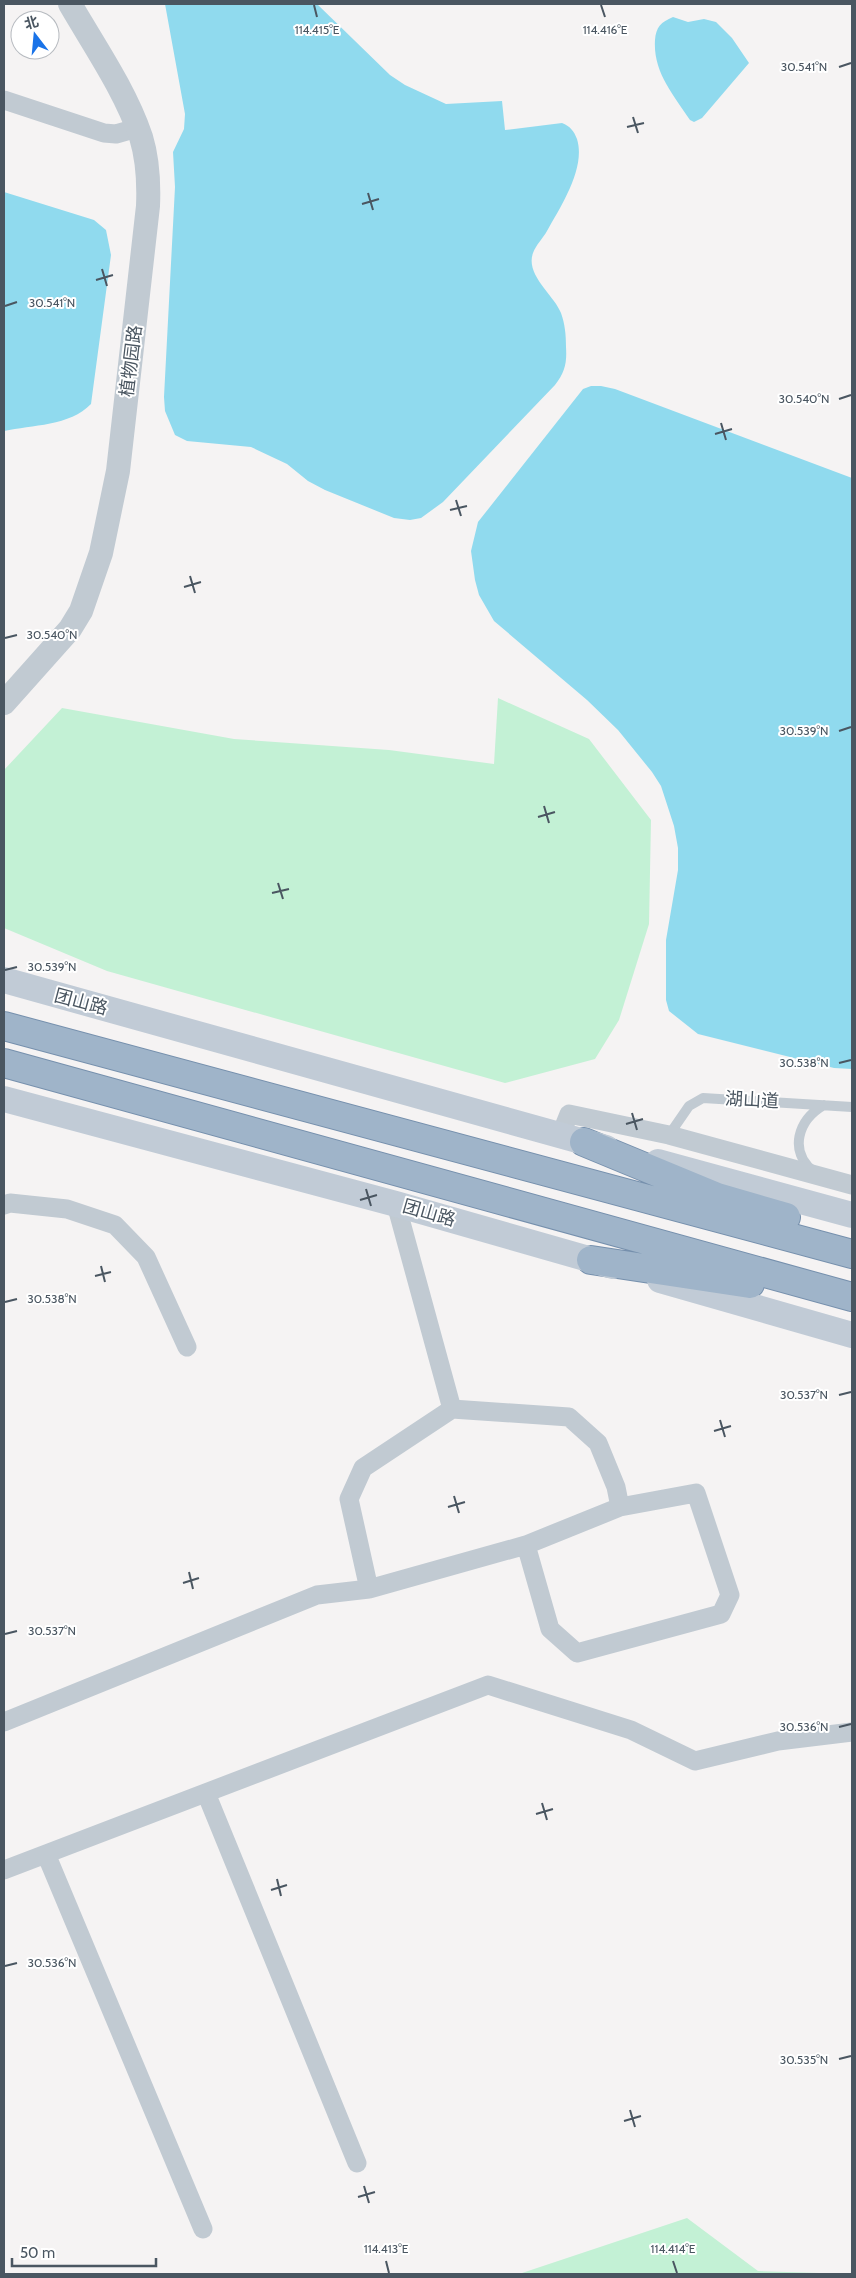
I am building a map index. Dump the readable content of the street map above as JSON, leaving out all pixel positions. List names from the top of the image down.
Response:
{
  "streets": {
    "highway": ["团山路"],
    "street": ["植物园路"],
    "lane": ["湖山道"]
  },
  "scale_bar": "50 m",
  "north": "top",
  "coordinates": [
    "114.415°E",
    "114.416°E",
    "30.541°N",
    "30.540°N",
    "30.539°N",
    "30.538°N",
    "30.537°N",
    "30.536°N",
    "30.535°N",
    "114.413°E",
    "114.414°E"
  ]
}
